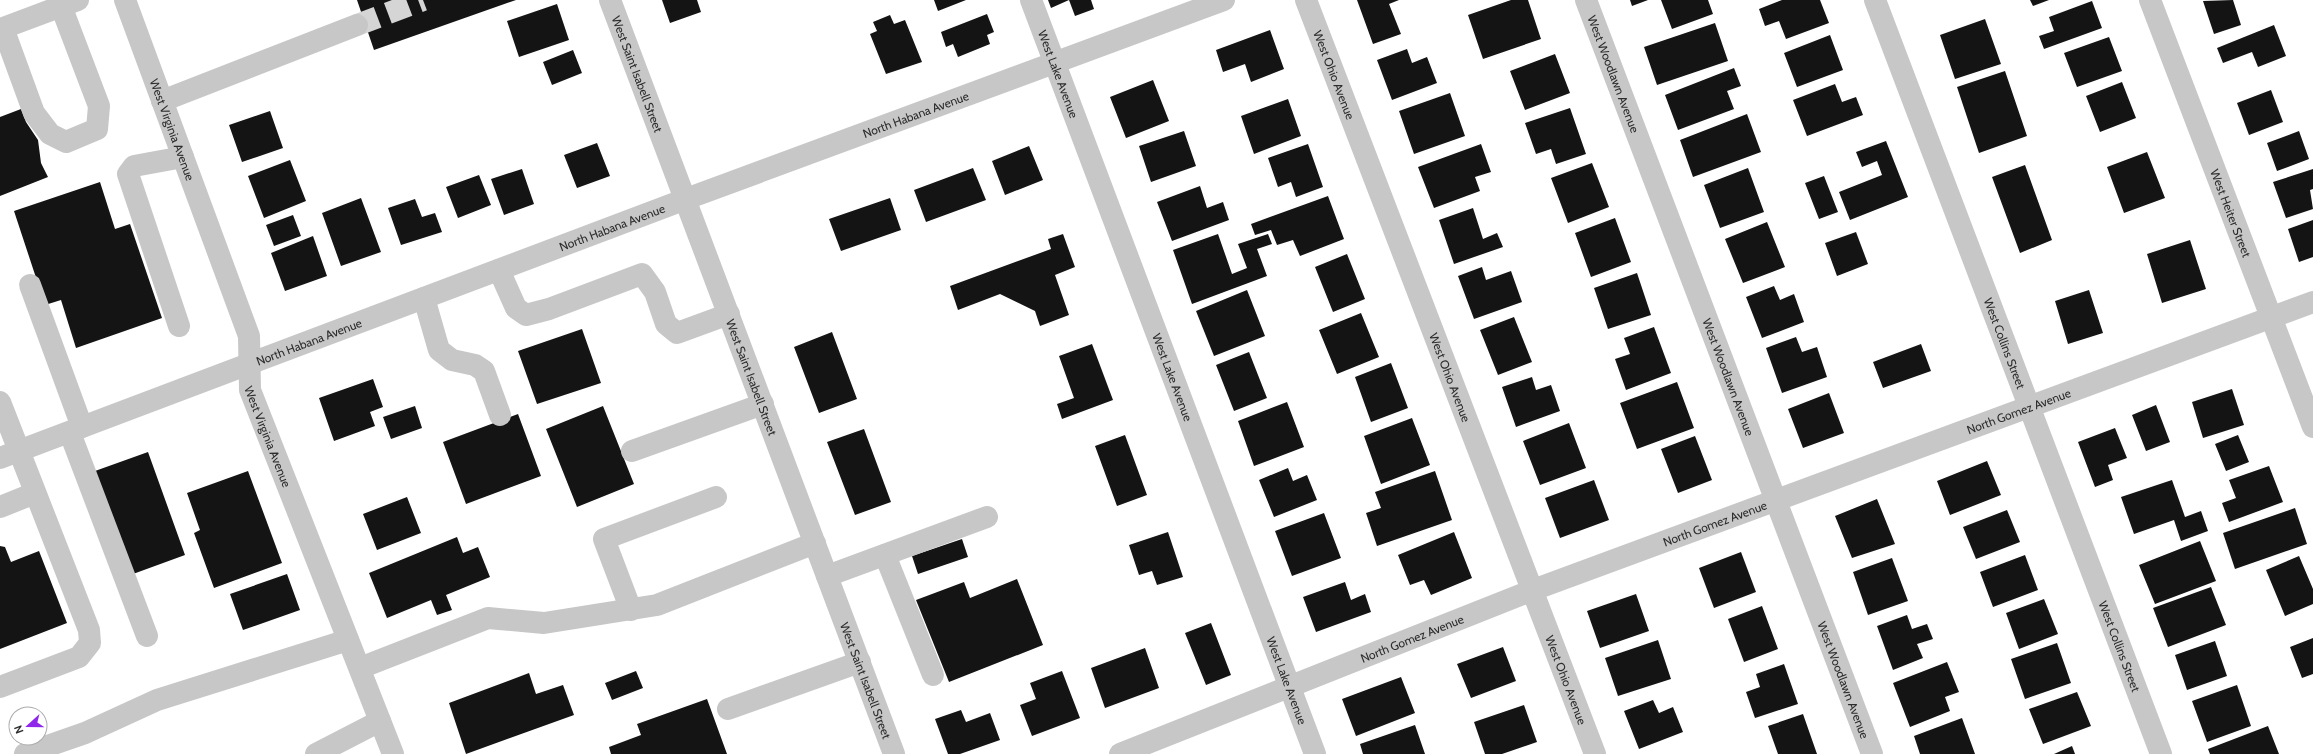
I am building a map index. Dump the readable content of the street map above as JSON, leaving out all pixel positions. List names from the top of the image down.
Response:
{
  "streets": {
    "street": [
      "West Saint Isabell Street",
      "West Lake Avenue",
      "West Ohio Avenue",
      "West Woodlawn Avenue",
      "North Habana Avenue",
      "West Virginia Avenue",
      "West Heiter Street",
      "West Collins Street",
      "North Gomez Avenue"
    ]
  },
  "crossings": [
    ["West Saint Isabell Street", "North Habana Avenue"],
    ["West Lake Avenue", "North Habana Avenue"],
    ["West Lake Avenue", "North Gomez Avenue"],
    ["West Ohio Avenue", "North Gomez Avenue"],
    ["West Woodlawn Avenue", "North Gomez Avenue"],
    ["North Habana Avenue", "West Virginia Avenue"],
    ["West Heiter Street", "North Gomez Avenue"],
    ["West Collins Street", "North Gomez Avenue"]
  ],
  "north": "left"
}
